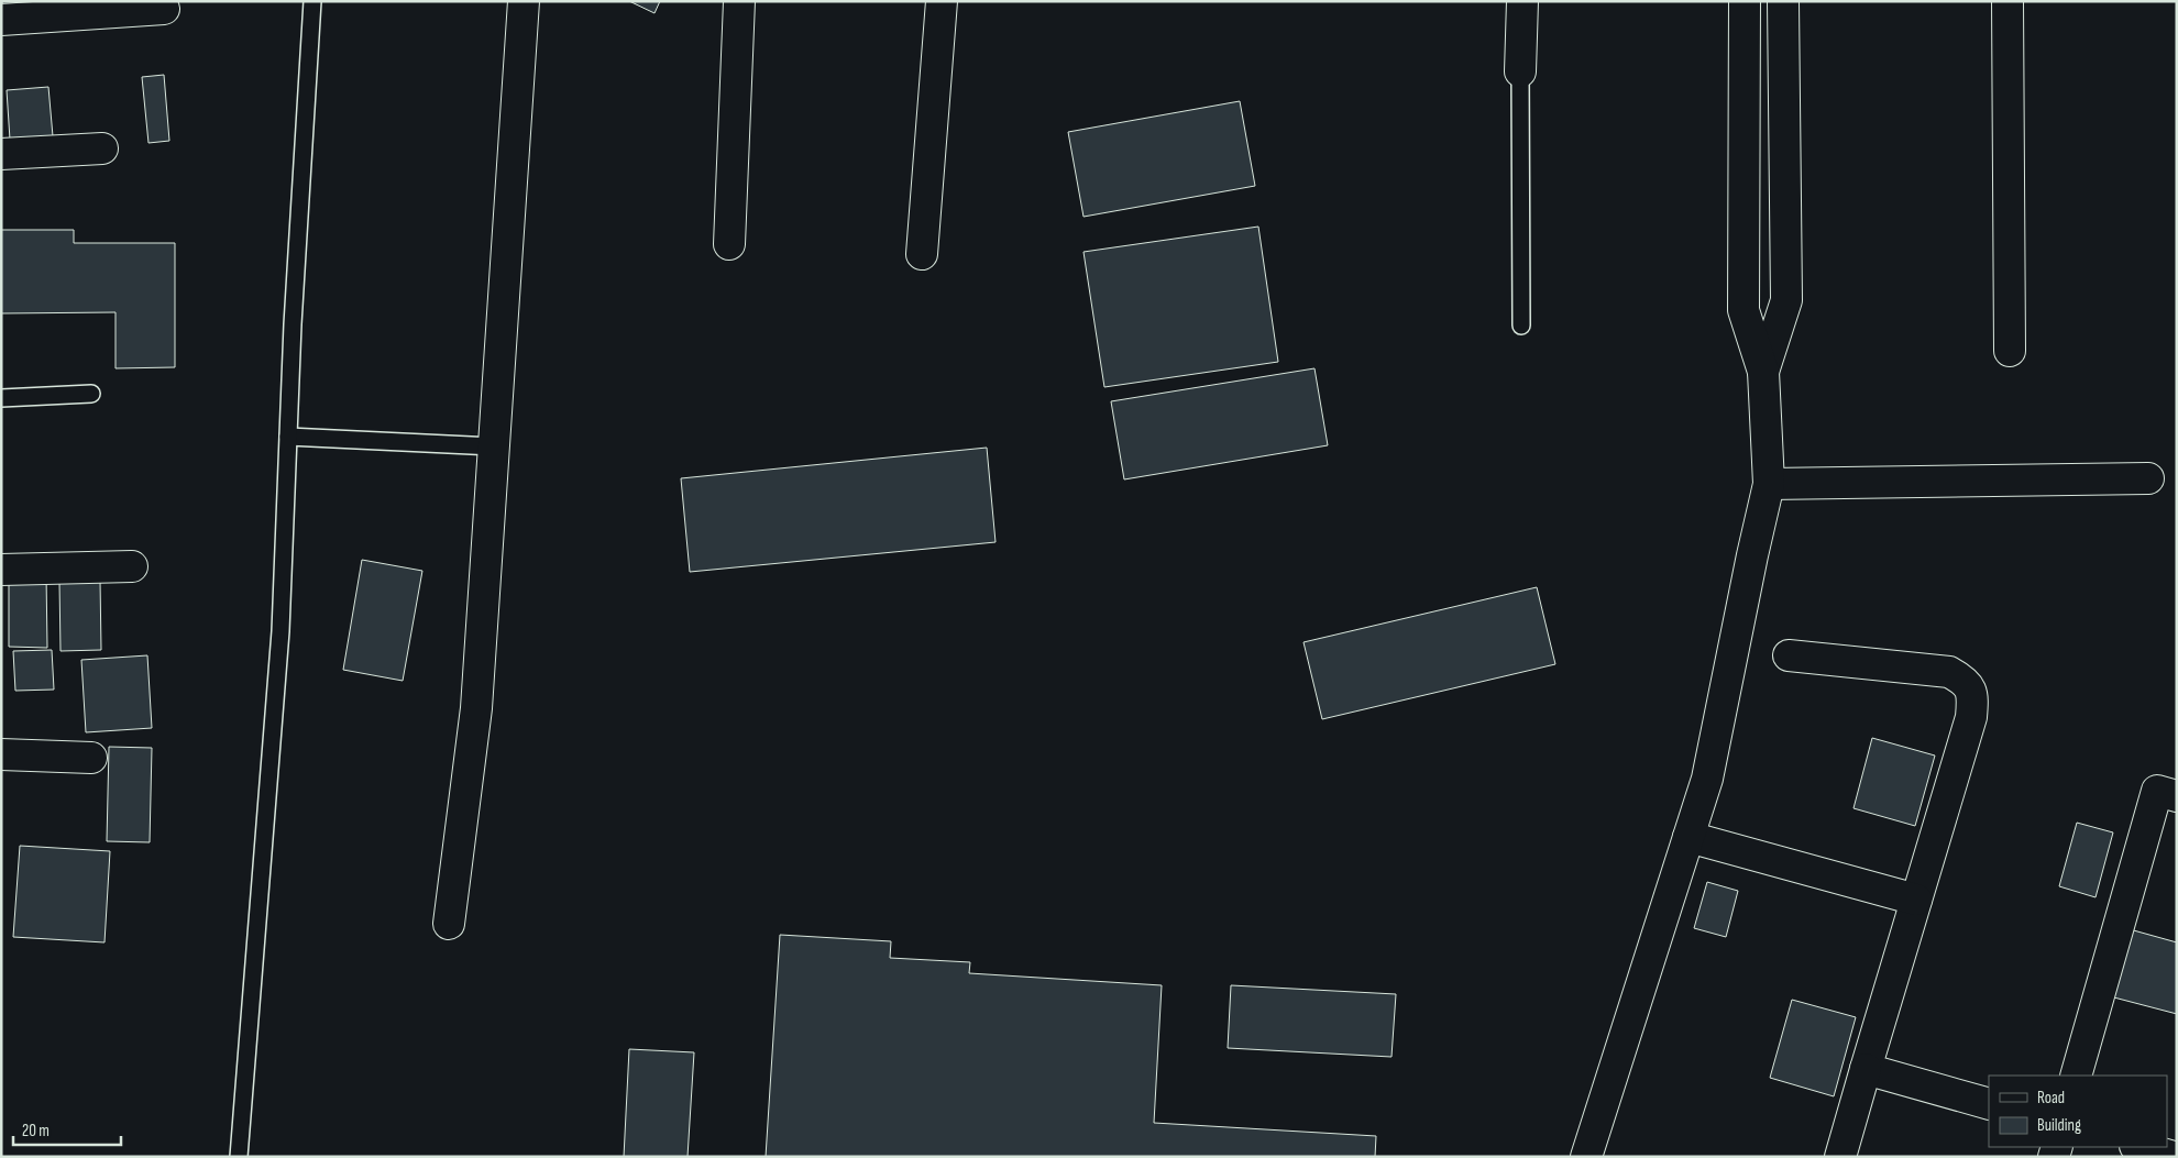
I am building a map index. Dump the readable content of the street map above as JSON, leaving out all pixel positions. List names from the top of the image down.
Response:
{
  "legend": ["Road", "Building"],
  "scale_bar": "20 m"
}
